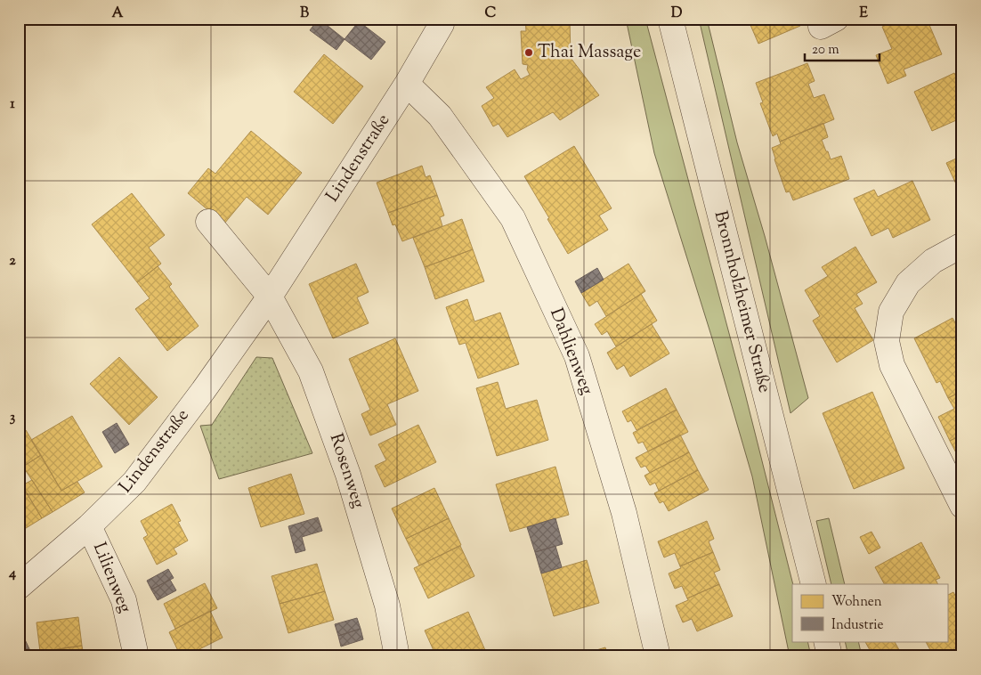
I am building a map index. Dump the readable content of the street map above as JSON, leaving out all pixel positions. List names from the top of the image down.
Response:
{
  "streets": {
    "street": [
      "Lindenstraße",
      "Bronnholzheimer Straße",
      "Dahlienweg",
      "Rosenweg",
      "Lilienweg"
    ]
  },
  "crossings": [
    ["Lindenstraße", "Dahlienweg"],
    ["Lindenstraße", "Rosenweg"],
    ["Lindenstraße", "Lilienweg"]
  ],
  "places": ["Thai Massage"],
  "legend": ["Wohnen", "Industrie"],
  "scale_bar": "20 m",
  "grid": {
    "columns": [
      "A",
      "B",
      "C",
      "D",
      "E"
    ],
    "rows": [
      "1",
      "2",
      "3",
      "4"
    ]
  }
}
